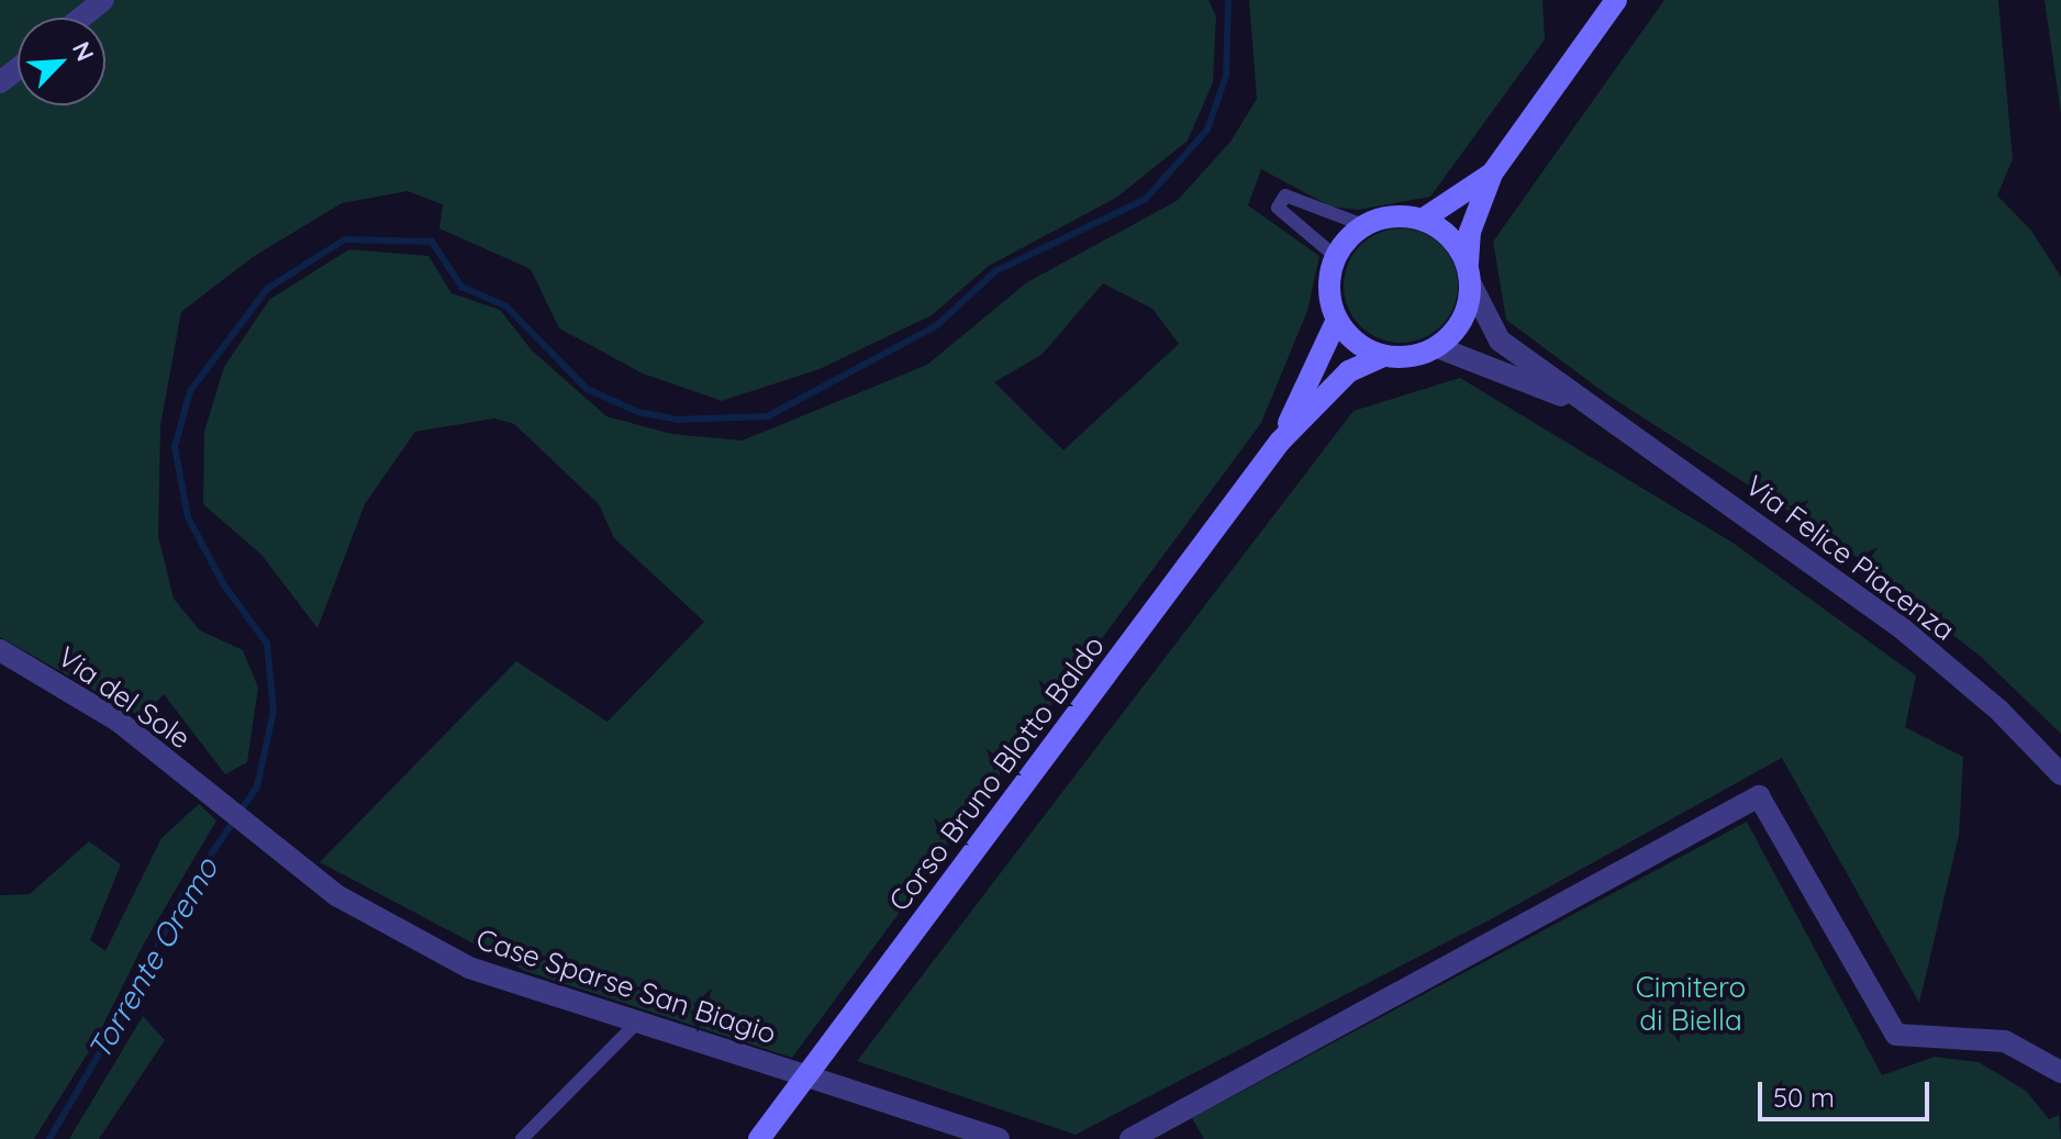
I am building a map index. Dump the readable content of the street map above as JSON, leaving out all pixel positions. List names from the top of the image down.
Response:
{
  "streets": {
    "main road": ["Corso Bruno Blotto Baldo"],
    "street": ["Via Felice Piacenza", "Via del Sole", "Case Sparse San Biagio"]
  },
  "crossings": [
    ["Via Felice Piacenza", "Corso Bruno Blotto Baldo"],
    ["Via del Sole", "Case Sparse San Biagio"],
    ["Corso Bruno Blotto Baldo", "Case Sparse San Biagio"]
  ],
  "water": ["Torrente Oremo"],
  "parks": ["Cimitero di Biella"],
  "scale_bar": "50 m",
  "north": "top right"
}
